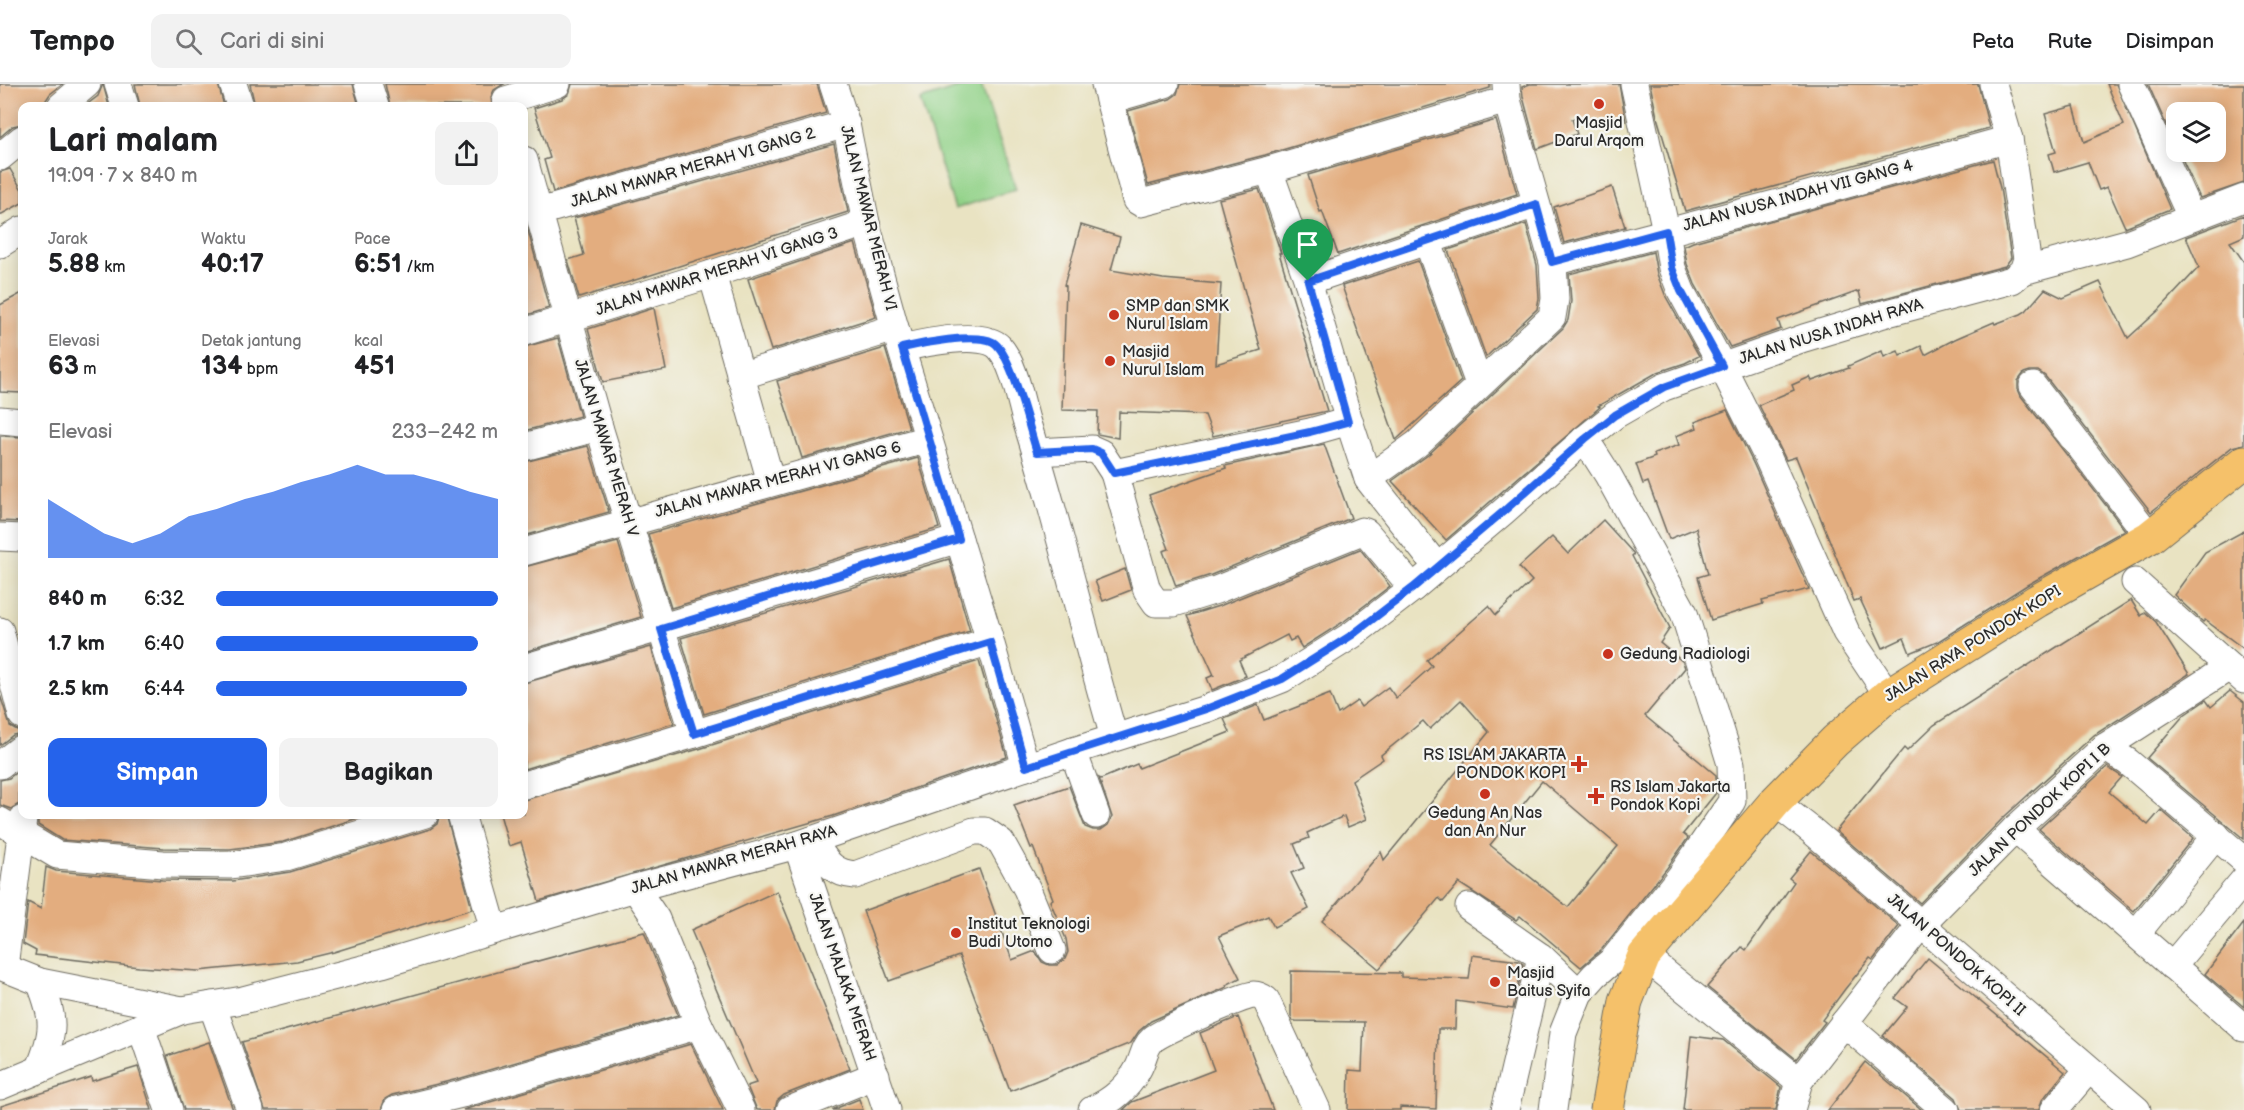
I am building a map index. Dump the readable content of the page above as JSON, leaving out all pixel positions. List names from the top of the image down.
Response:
{
  "streets": {
    "main road": ["JALAN RAYA PONDOK KOPI"],
    "street": [
      "JALAN MAWAR MERAH VI GANG 2",
      "JALAN NUSA INDAH VII GANG 4",
      "JALAN MAWAR MERAH VI",
      "JALAN MAWAR MERAH VI GANG 3",
      "JALAN NUSA INDAH RAYA",
      "JALAN MAWAR MERAH V",
      "JALAN MAWAR MERAH VI GANG 6",
      "JALAN PONDOK KOPI I B",
      "JALAN MAWAR MERAH RAYA",
      "JALAN PONDOK KOPI II",
      "JALAN MALAKA MERAH"
    ]
  },
  "crossings": [
    ["JALAN MAWAR MERAH VI GANG 2", "JALAN MAWAR MERAH VI"],
    ["JALAN MAWAR MERAH VI GANG 2", "JALAN MAWAR MERAH V"],
    ["JALAN MAWAR MERAH VI", "JALAN MAWAR MERAH VI GANG 3"],
    ["JALAN MAWAR MERAH VI", "JALAN MAWAR MERAH VI GANG 6"],
    ["JALAN MAWAR MERAH VI", "JALAN MAWAR MERAH RAYA"],
    ["JALAN MAWAR MERAH VI GANG 3", "JALAN MAWAR MERAH V"],
    ["JALAN NUSA INDAH RAYA", "JALAN MAWAR MERAH RAYA"],
    ["JALAN MAWAR MERAH V", "JALAN MAWAR MERAH VI GANG 6"],
    ["JALAN RAYA PONDOK KOPI", "JALAN PONDOK KOPI II"],
    ["JALAN PONDOK KOPI I B", "JALAN PONDOK KOPI II"],
    ["JALAN MAWAR MERAH RAYA", "JALAN MALAKA MERAH"]
  ],
  "places": {
    "other": [
      "Masjid Darul Arqom",
      "SMP dan SMK Nurul Islam",
      "Masjid Nurul Islam",
      "Gedung Radiologi",
      "Gedung An Nas dan An Nur",
      "Institut Teknologi Budi Utomo",
      "Masjid Baitus Syifa"
    ],
    "health": ["RS ISLAM JAKARTA PONDOK KOPI", "RS Islam Jakarta Pondok Kopi"]
  },
  "page": {
    "header": "Tempo",
    "search": "Cari di sini",
    "nav": ["Peta", "Rute", "Disimpan"],
    "heading": ["Lari malam", "19:09 · 7 × 840 m"],
    "stats": [
      ["Jarak", "5.88 km"],
      ["Waktu", "40:17"],
      ["Pace", "6:51 /km"],
      ["Elevasi", "63 m"],
      ["Detak jantung", "134 bpm"],
      ["kcal", "451"]
    ],
    "chart": ["Elevasi", "233–242 m"],
    "list": [
      {
        "name": "840 m",
        "note": "6:32"
      },
      {
        "name": "1.7 km",
        "note": "6:40"
      },
      {
        "name": "2.5 km",
        "note": "6:44"
      }
    ],
    "buttons": ["Simpan", "Bagikan"]
  }
}
